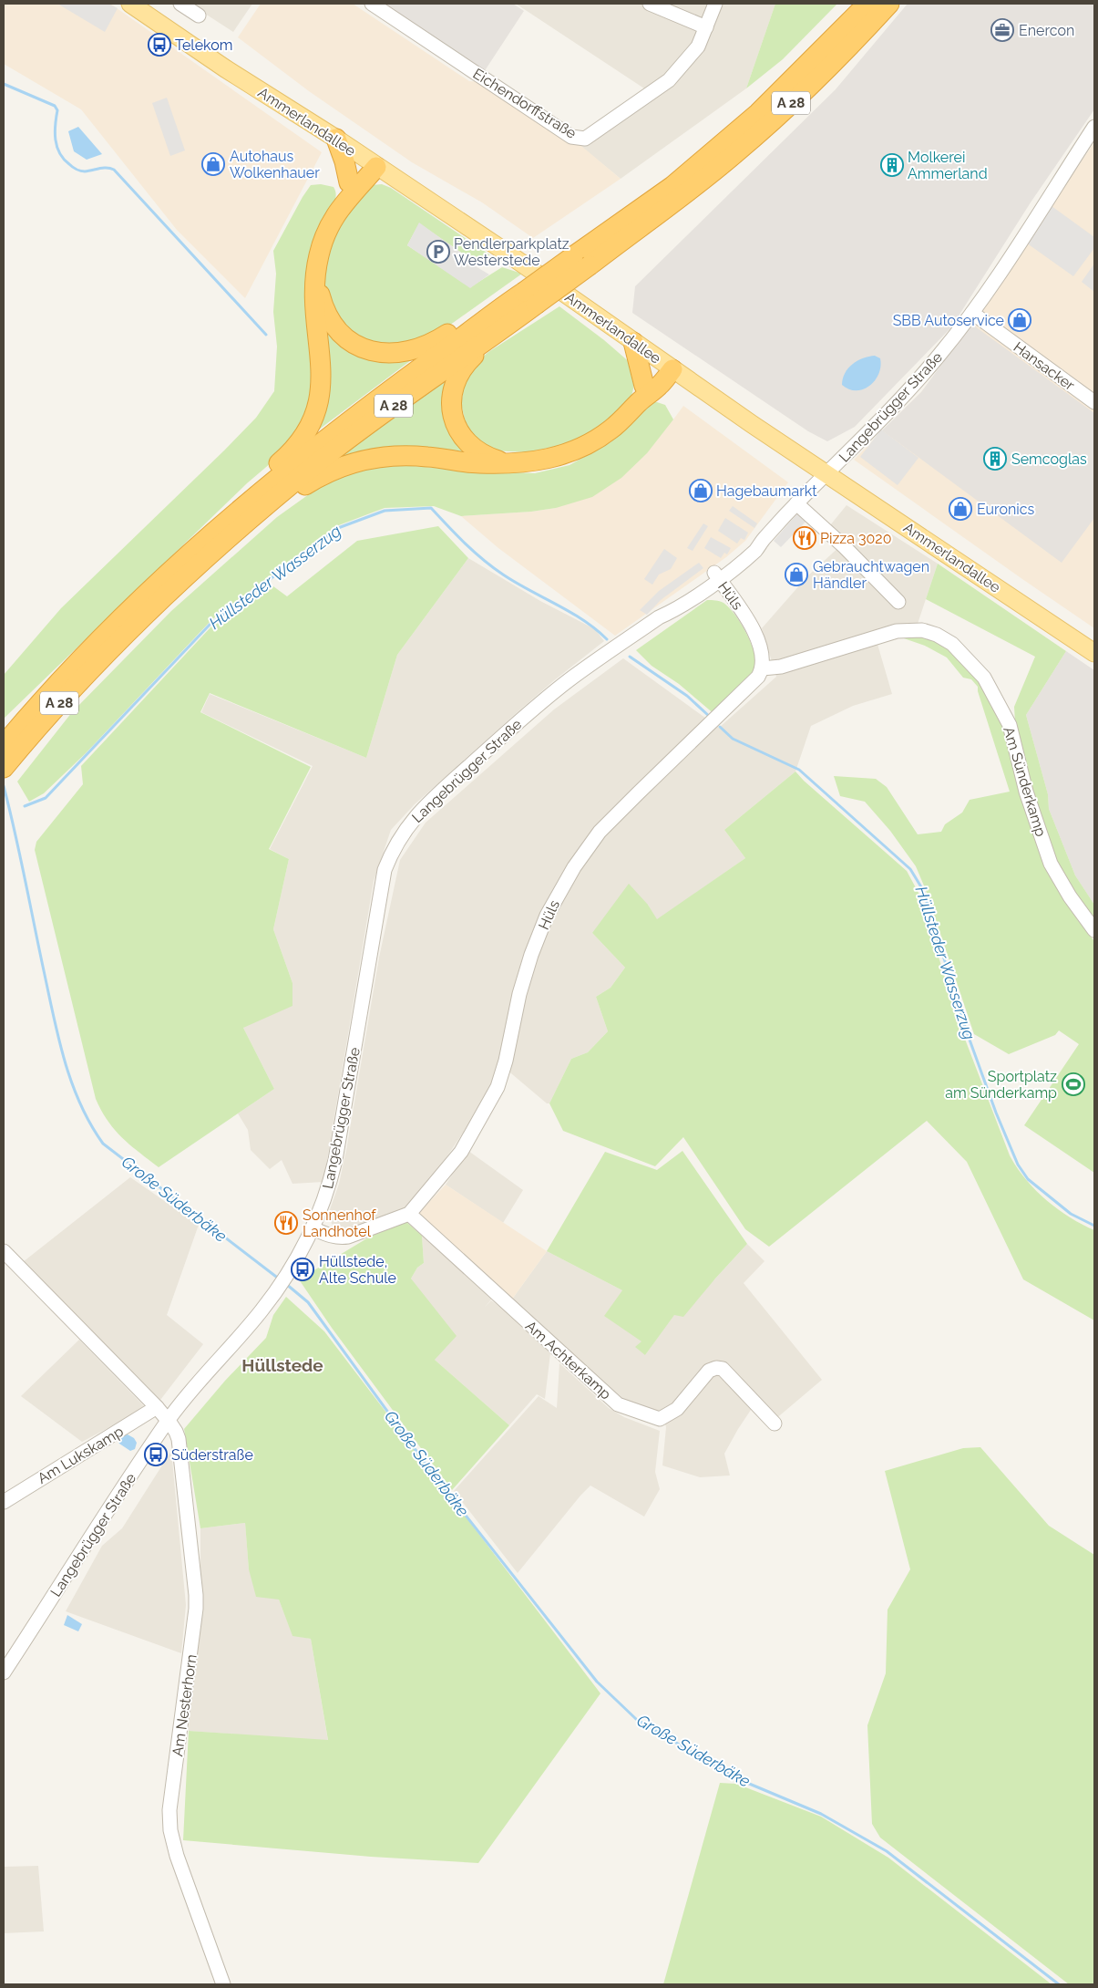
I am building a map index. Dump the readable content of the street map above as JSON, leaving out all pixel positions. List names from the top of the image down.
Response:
{
  "streets": {
    "highway": ["A 28"],
    "main road": ["Ammerlandallee"],
    "street": [
      "Eichendorffstraße",
      "Hansacker",
      "Langebrügger Straße",
      "Hüls",
      "Am Sünderkamp",
      "Am Achterkamp",
      "Am Lukskamp",
      "Am Nesterhorn"
    ]
  },
  "crossings": [
    ["Ammerlandallee", "Langebrügger Straße"],
    ["Hansacker", "Langebrügger Straße"],
    ["Langebrügger Straße", "Hüls"],
    ["Langebrügger Straße", "Am Nesterhorn"],
    ["Hüls", "Am Sünderkamp"],
    ["Hüls", "Am Achterkamp"]
  ],
  "districts": ["Hüllstede"],
  "water": ["Hüllsteder Wasserzug", "Große Süderbäke"],
  "places": {
    "office": ["Enercon"],
    "bus stop": ["Telekom", "Hüllstede, Alte Schule", "Süderstraße"],
    "shop": [
      "Autohaus Wolkenhauer",
      "SBB Autoservice",
      "Hagebaumarkt",
      "Euronics",
      "Gebrauchtwagen Händler"
    ],
    "building": ["Molkerei Ammerland", "Semcoglas"],
    "parking": ["Pendlerparkplatz Westerstede"],
    "restaurant": ["Pizza 3020", "Sonnenhof Landhotel"],
    "sports": ["Sportplatz am Sünderkamp"]
  }
}
